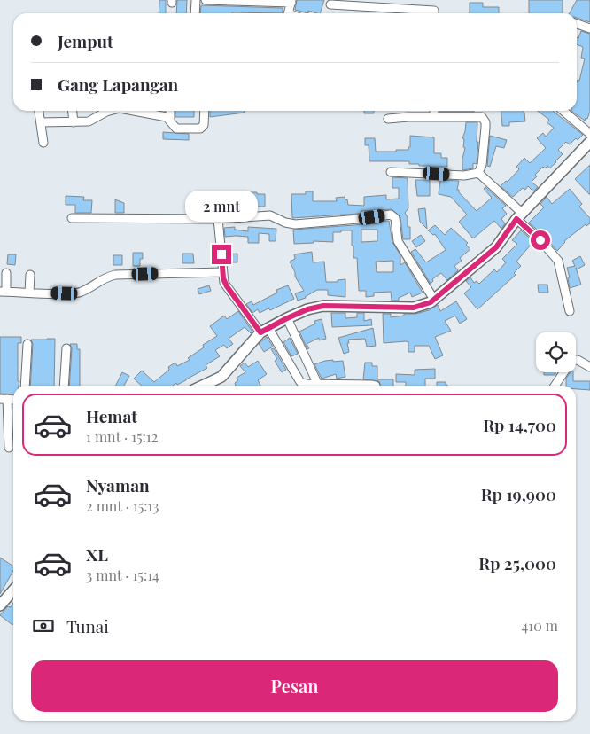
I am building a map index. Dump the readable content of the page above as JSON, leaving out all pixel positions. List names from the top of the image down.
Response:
{
  "page": {
    "banner": ["Jemput", "Gang Lapangan"],
    "bubble": "2 mnt",
    "list": [
      {
        "name": "Hemat",
        "note": "1 mnt · 15:12",
        "value": "Rp 14,700"
      },
      {
        "name": "Nyaman",
        "note": "2 mnt · 15:13",
        "value": "Rp 19,900"
      },
      {
        "name": "XL",
        "note": "3 mnt · 15:14",
        "value": "Rp 25,000"
      }
    ],
    "pay": ["Tunai", "410 m"],
    "buttons": "Pesan"
  }
}
